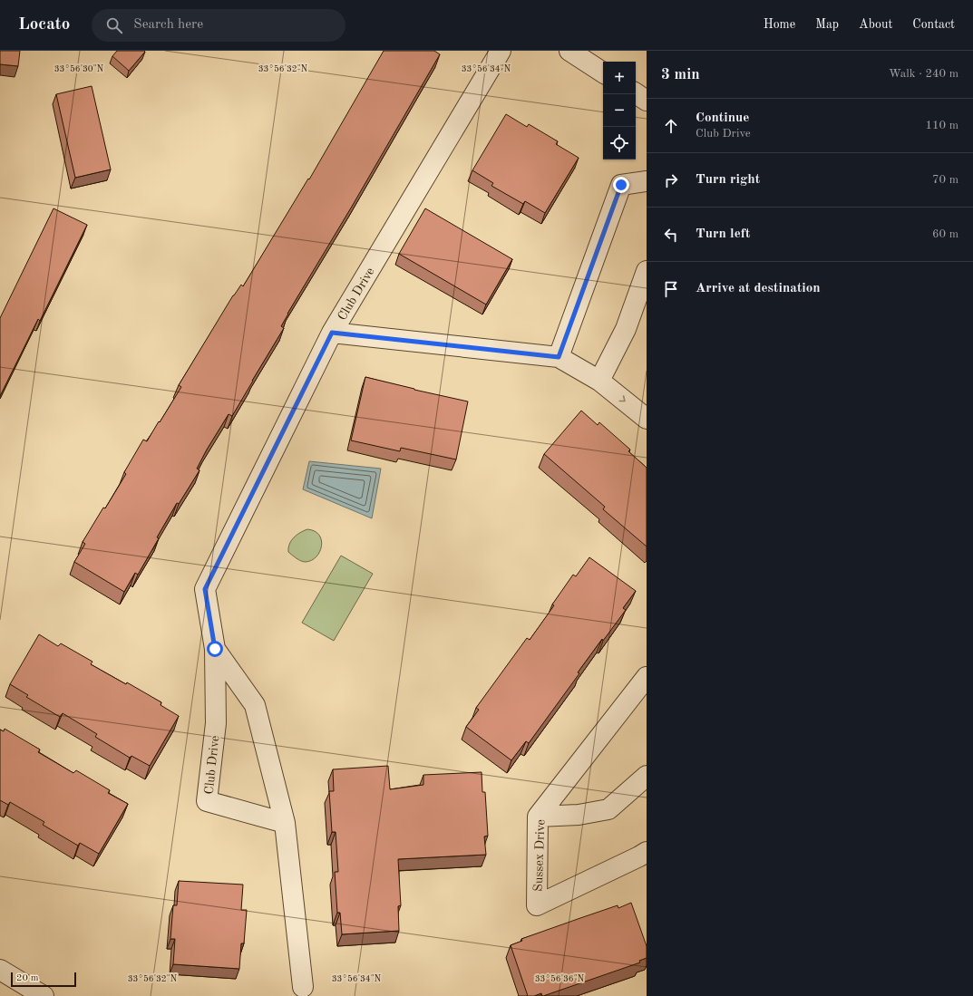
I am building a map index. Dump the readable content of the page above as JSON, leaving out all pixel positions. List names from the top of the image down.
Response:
{
  "streets": {
    "street": ["Club Drive", "Sussex Drive"]
  },
  "scale_bar": "20 m",
  "page": {
    "header": "Locato",
    "search": "Search here",
    "nav": [
      "Home",
      "Map",
      "About",
      "Contact"
    ],
    "heading": ["3 min", "Walk · 240 m"],
    "map_buttons": ["+", "−"],
    "list": [
      ["Continue", "Club Drive", "110 m"],
      ["Turn right", "70 m"],
      ["Turn left", "60 m"],
      "Arrive at destination"
    ],
    "scale": "20 m"
  },
  "coordinates": [
    "33°56'30\"N",
    "33°56'32\"N",
    "33°56'34\"N",
    "33°56'36\"N"
  ]
}
